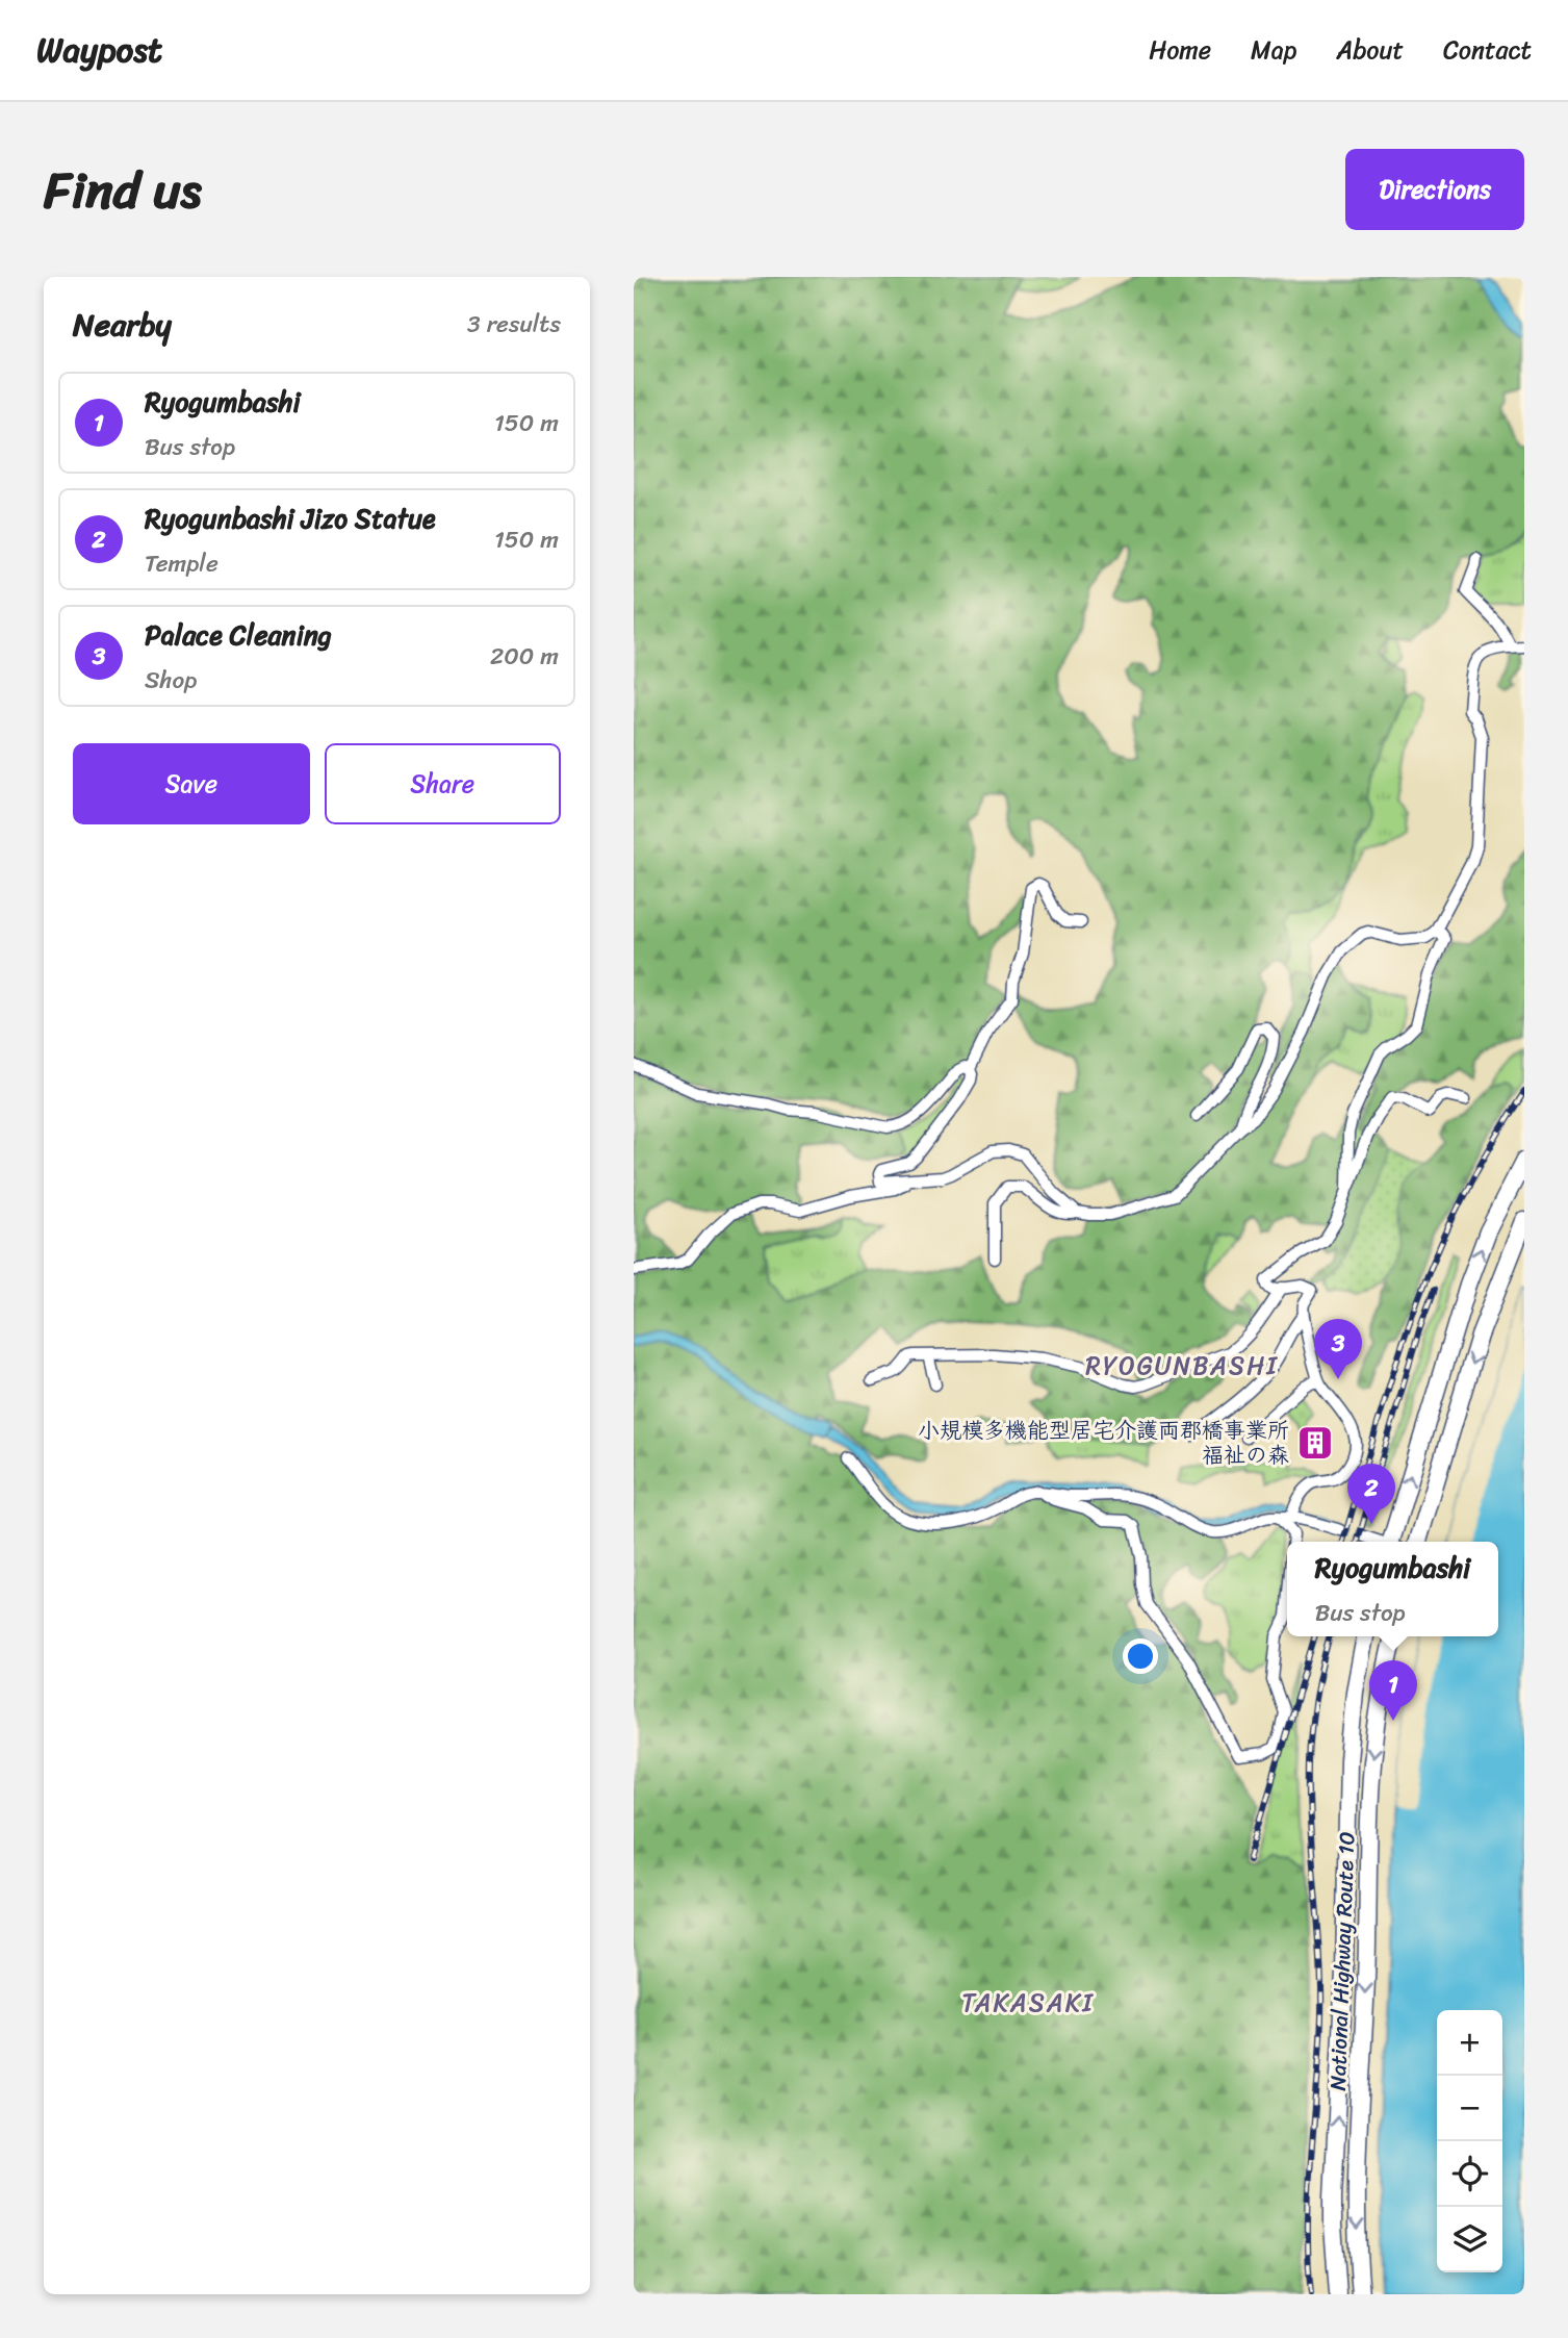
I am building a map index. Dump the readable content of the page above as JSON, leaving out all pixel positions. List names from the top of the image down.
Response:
{
  "streets": {
    "highway": ["National Highway Route 10"]
  },
  "districts": ["RYOGUNBASHI", "TAKASAKI"],
  "places": {
    "building": ["小規模多機能型居宅介護両郡橋事業所 福祉の森"]
  },
  "page": {
    "header": "Waypost",
    "nav": [
      "Home",
      "Map",
      "About",
      "Contact"
    ],
    "title": "Find us",
    "buttons": [
      "Directions",
      ["Save", "Share"]
    ],
    "heading": ["Nearby", "3 results"],
    "list": [
      {
        "mark": "1",
        "name": "Ryogumbashi",
        "note": "Bus stop",
        "value": "150 m"
      },
      {
        "mark": "2",
        "name": "Ryogunbashi Jizo Statue",
        "note": "Temple",
        "value": "150 m"
      },
      {
        "mark": "3",
        "name": "Palace Cleaning",
        "note": "Shop",
        "value": "200 m"
      }
    ],
    "pins": ["3", "2", "1"],
    "popup": ["Ryogumbashi", "Bus stop"],
    "map_buttons": ["+", "−"]
  }
}
